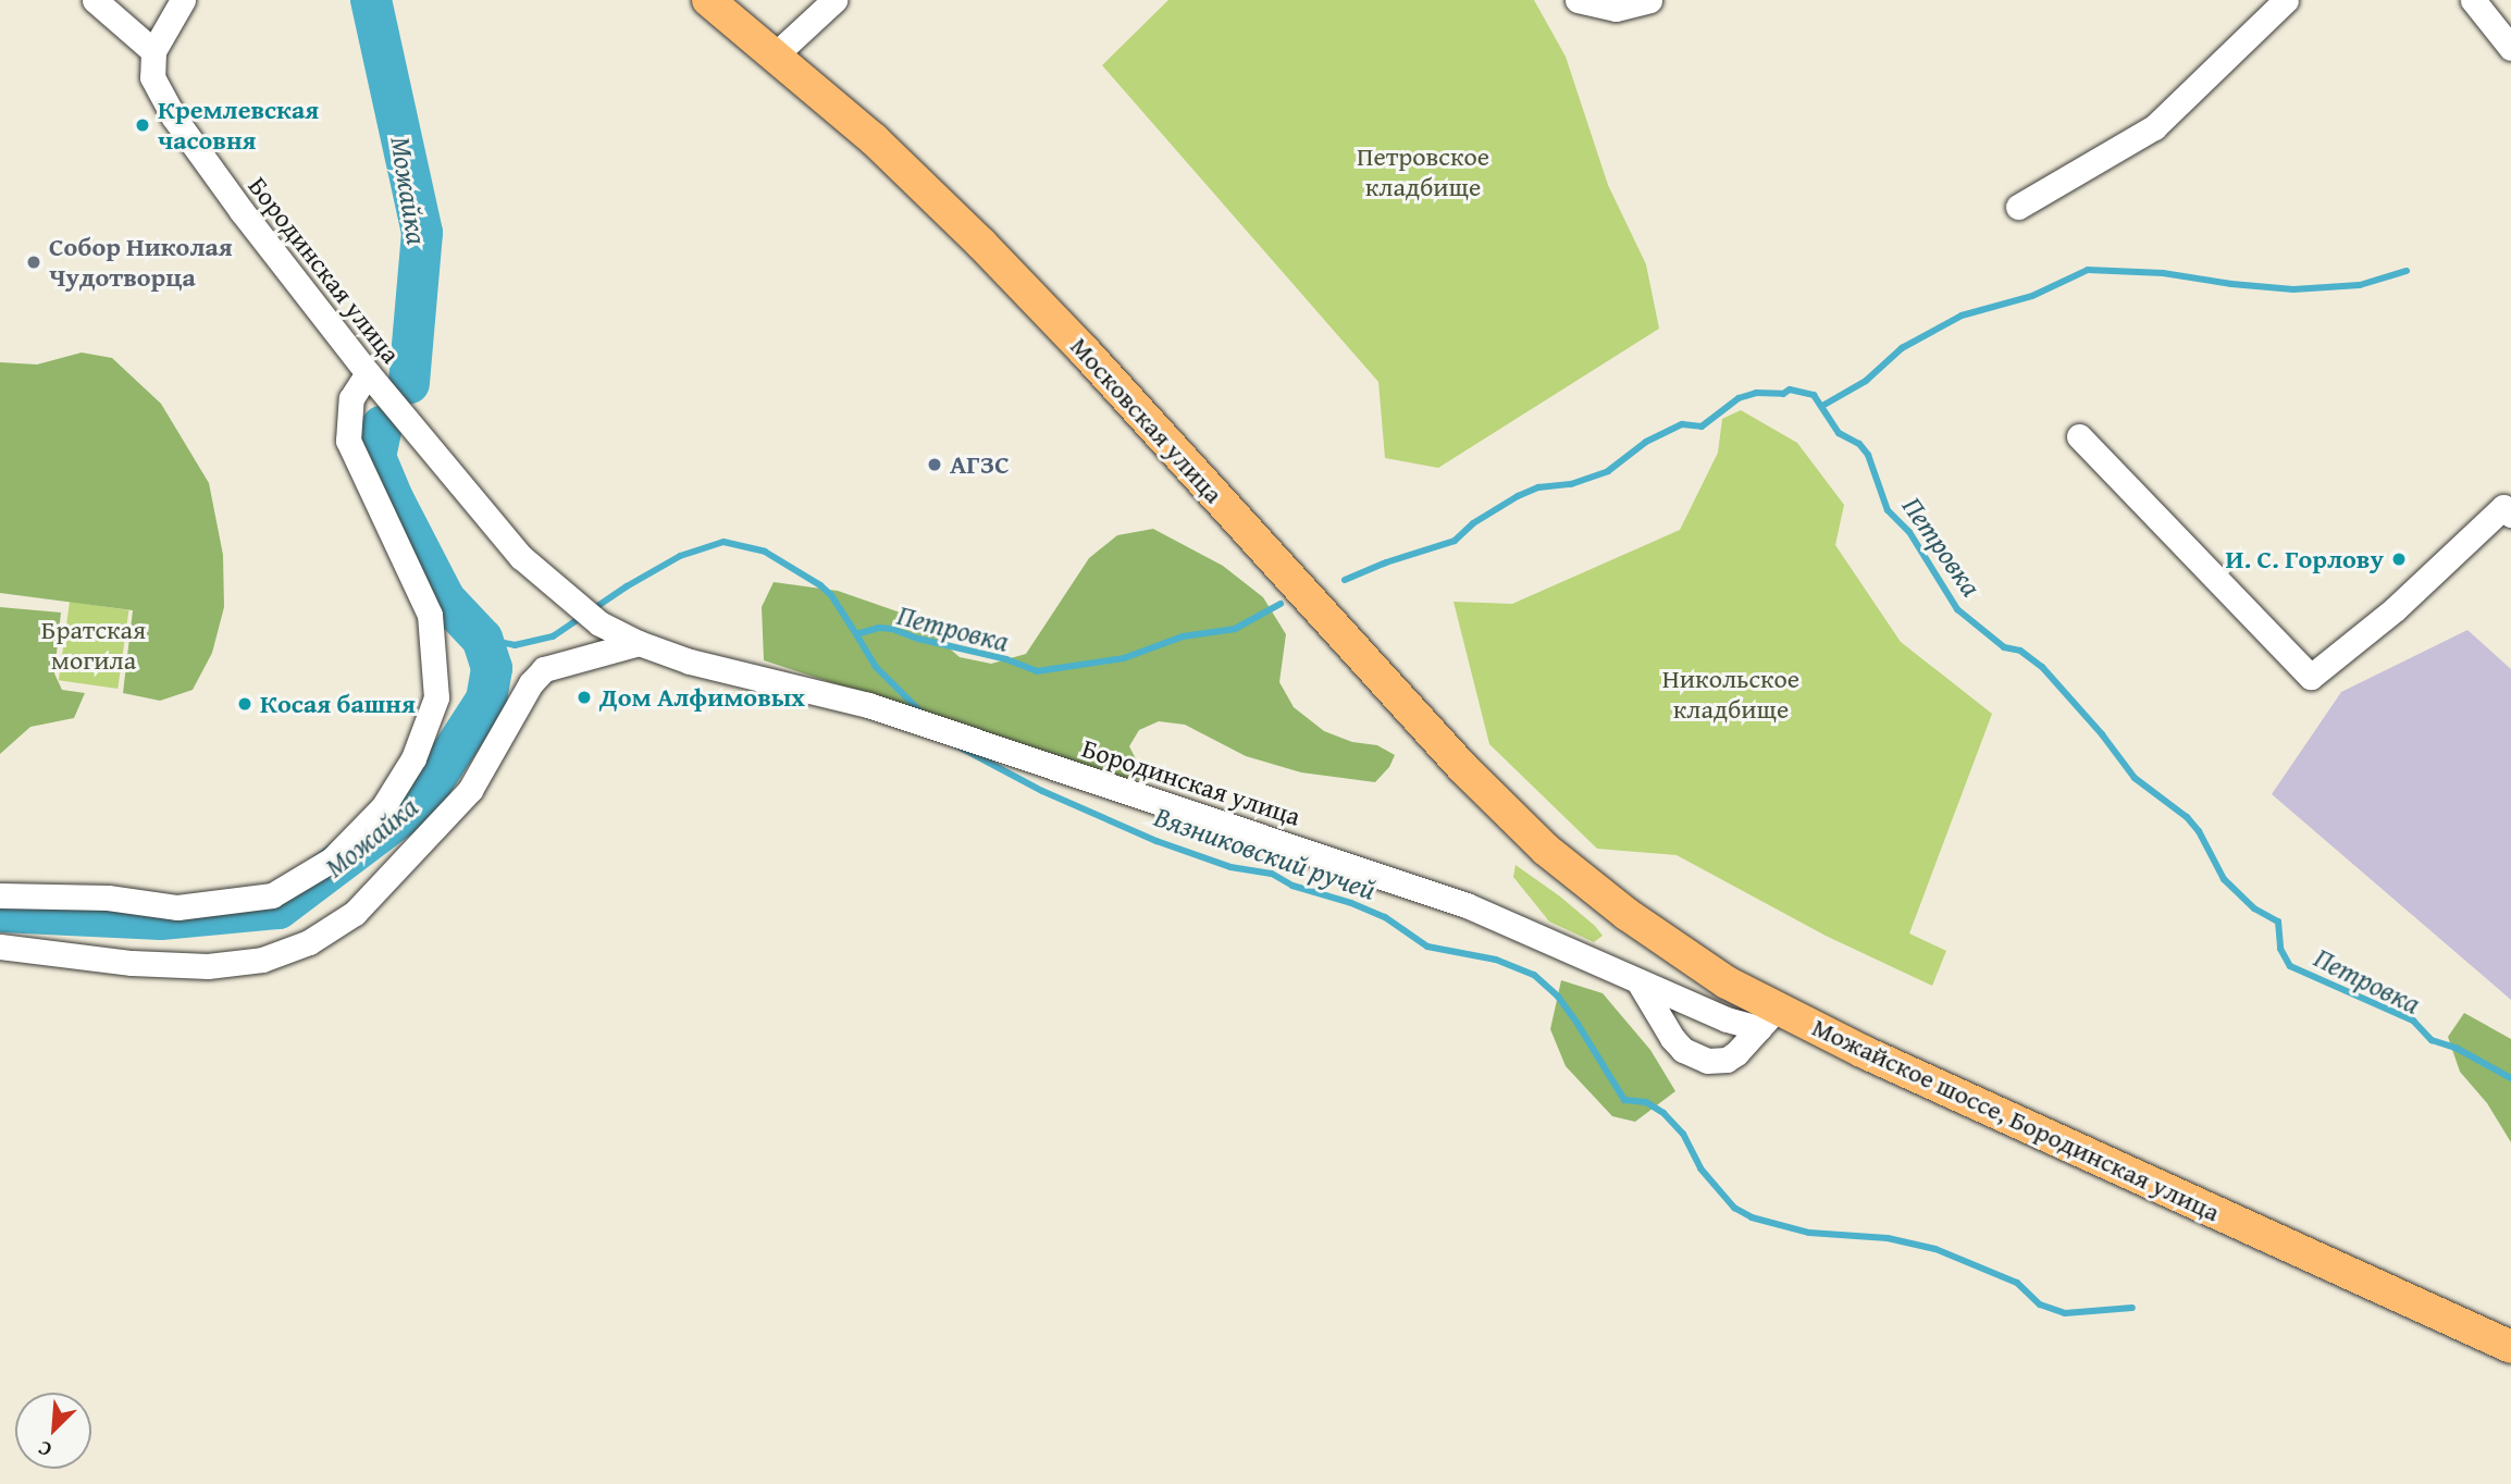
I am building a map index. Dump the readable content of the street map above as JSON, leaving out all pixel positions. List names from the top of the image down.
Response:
{
  "streets": {
    "main road": ["Московская улица", "Можайское шоссе, Бородинская улица"],
    "street": ["Бородинская улица"]
  },
  "crossings": [
    ["Бородинская улица", "Можайское шоссе, Бородинская улица"],
    ["Московская улица", "Можайское шоссе, Бородинская улица"]
  ],
  "water": ["Можайка", "Петровка", "Вязниковский ручей"],
  "parks": ["Петровское кладбище", "Братская могила", "Никольское кладбище"],
  "places": [
    "Кремлевская часовня",
    "Собор Николая Чудотворца",
    "АГЗС",
    "И. С. Горлову",
    "Дом Алфимовых",
    "Косая башня"
  ],
  "north": "bottom left"
}
